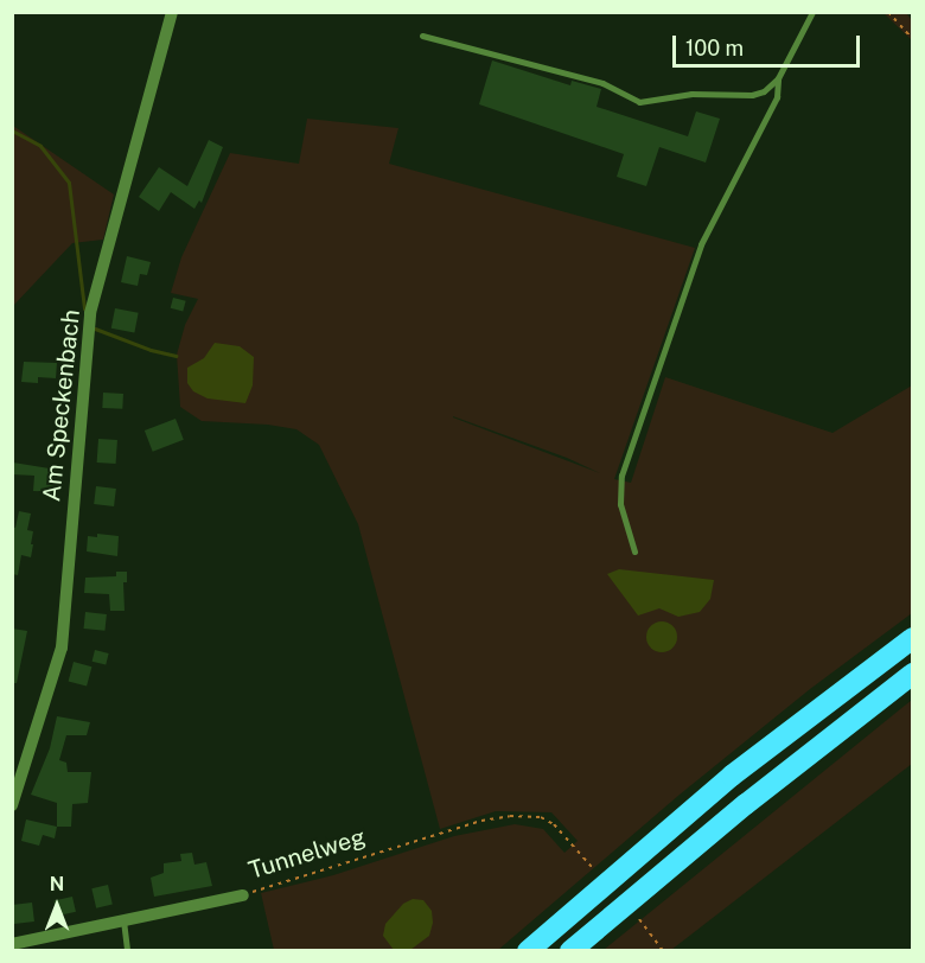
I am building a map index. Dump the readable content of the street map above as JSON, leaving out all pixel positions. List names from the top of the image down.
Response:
{
  "streets": {
    "street": ["Am Speckenbach", "Tunnelweg"]
  },
  "scale_bar": "100 m",
  "north": "top"
}
